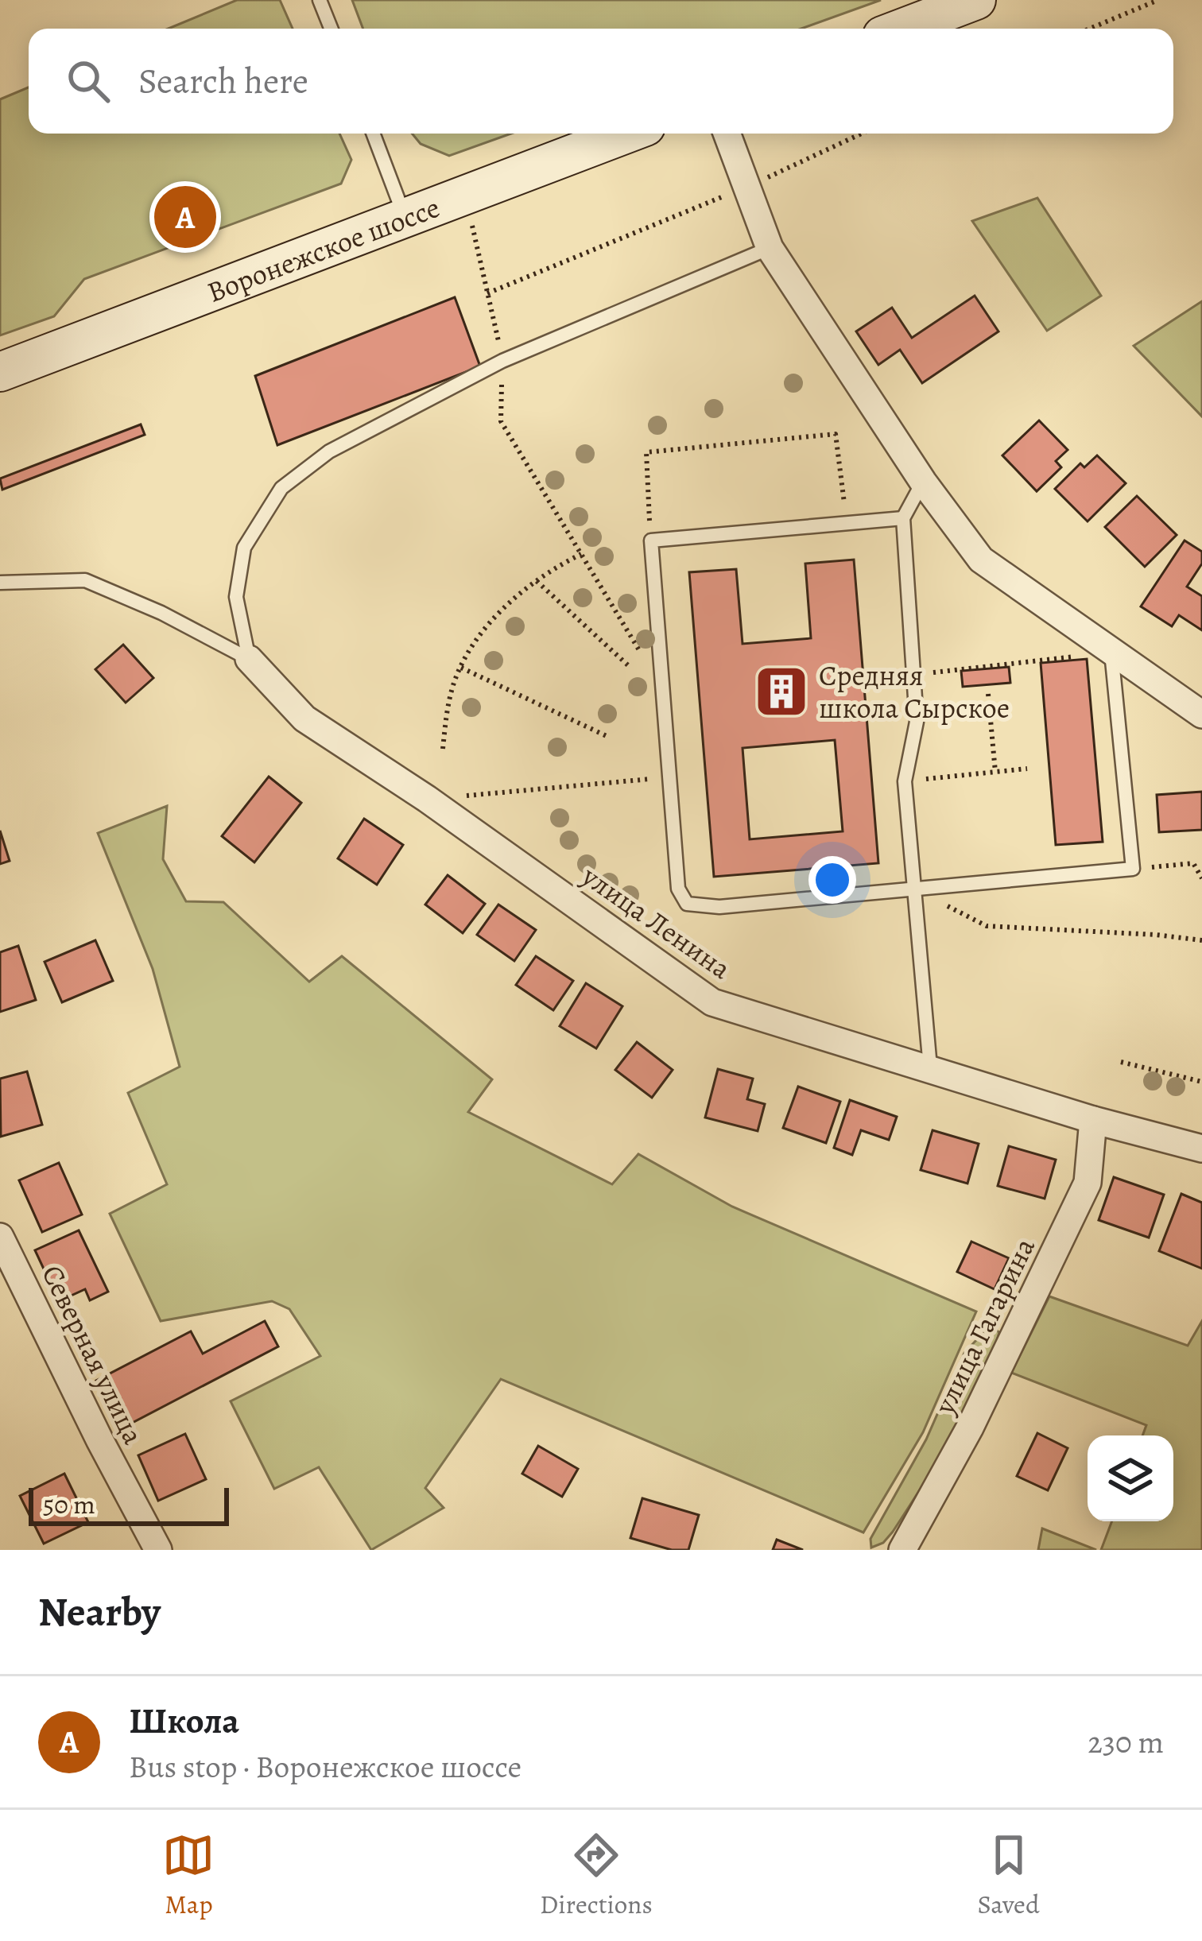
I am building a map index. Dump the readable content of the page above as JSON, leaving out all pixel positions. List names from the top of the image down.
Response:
{
  "streets": {
    "main road": ["Воронежское шоссе"],
    "street": ["улица Ленина", "улица Гагарина", "Северная улица"]
  },
  "crossings": [
    ["улица Ленина", "улица Гагарина"]
  ],
  "places": {
    "building": ["Средняя школа Сырское"]
  },
  "scale_bar": "50 m",
  "page": {
    "search": "Search here",
    "pins": "A",
    "scale": "50 m",
    "heading": "Nearby",
    "list": [
      {
        "mark": "A",
        "name": "Школа",
        "note": "Bus stop · Воронежское шоссе",
        "value": "230 m"
      }
    ],
    "nav": ["Map", "Directions", "Saved"]
  }
}
